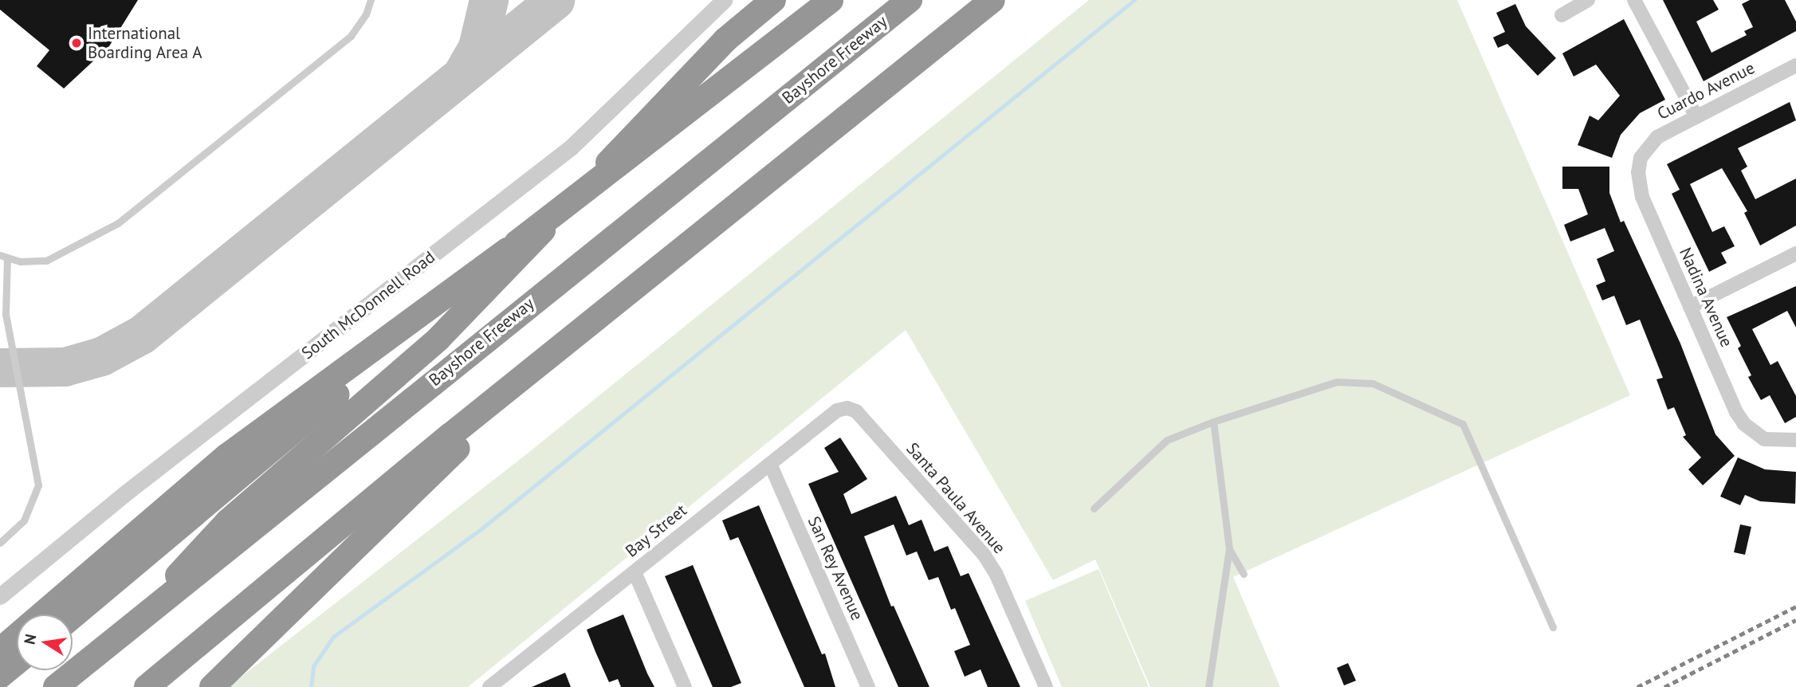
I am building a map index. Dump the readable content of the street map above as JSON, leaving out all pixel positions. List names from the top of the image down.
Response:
{
  "streets": {
    "highway": ["Bayshore Freeway"],
    "street": [
      "Cuardo Avenue",
      "Nadina Avenue",
      "South McDonnell Road",
      "Santa Paula Avenue",
      "Bay Street",
      "San Rey Avenue"
    ]
  },
  "crossings": [
    ["Cuardo Avenue", "Nadina Avenue"],
    ["Santa Paula Avenue", "Bay Street"],
    ["Bay Street", "San Rey Avenue"]
  ],
  "places": ["International Boarding Area A"],
  "north": "left"
}
